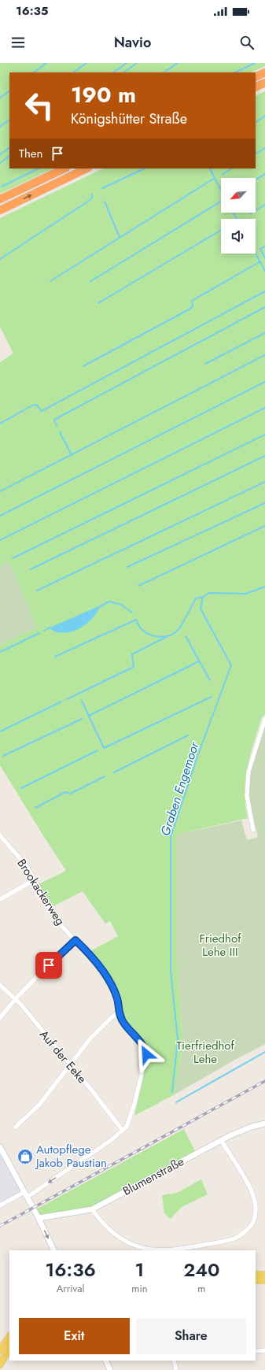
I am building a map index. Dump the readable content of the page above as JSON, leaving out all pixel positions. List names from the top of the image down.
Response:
{
  "streets": {
    "street": ["Brookackerweg", "Auf der Eeke", "Blumenstraße"]
  },
  "crossings": [
    ["Brookackerweg", "Auf der Eeke"]
  ],
  "water": ["Graben Engemoor"],
  "parks": ["Friedhof Lehe III", "Tierfriedhof Lehe"],
  "places": {
    "shop": ["Autopflege Jakob Paustian"]
  },
  "north": "bottom left",
  "page": {
    "status": "16:35",
    "header": "Navio",
    "turn": ["190 m", "Königshütter Straße"],
    "then": "Then",
    "eta": [
      "16:36",
      "Arrival",
      "1",
      "min",
      "240",
      "m"
    ],
    "buttons": ["Exit", "Share"]
  }
}
